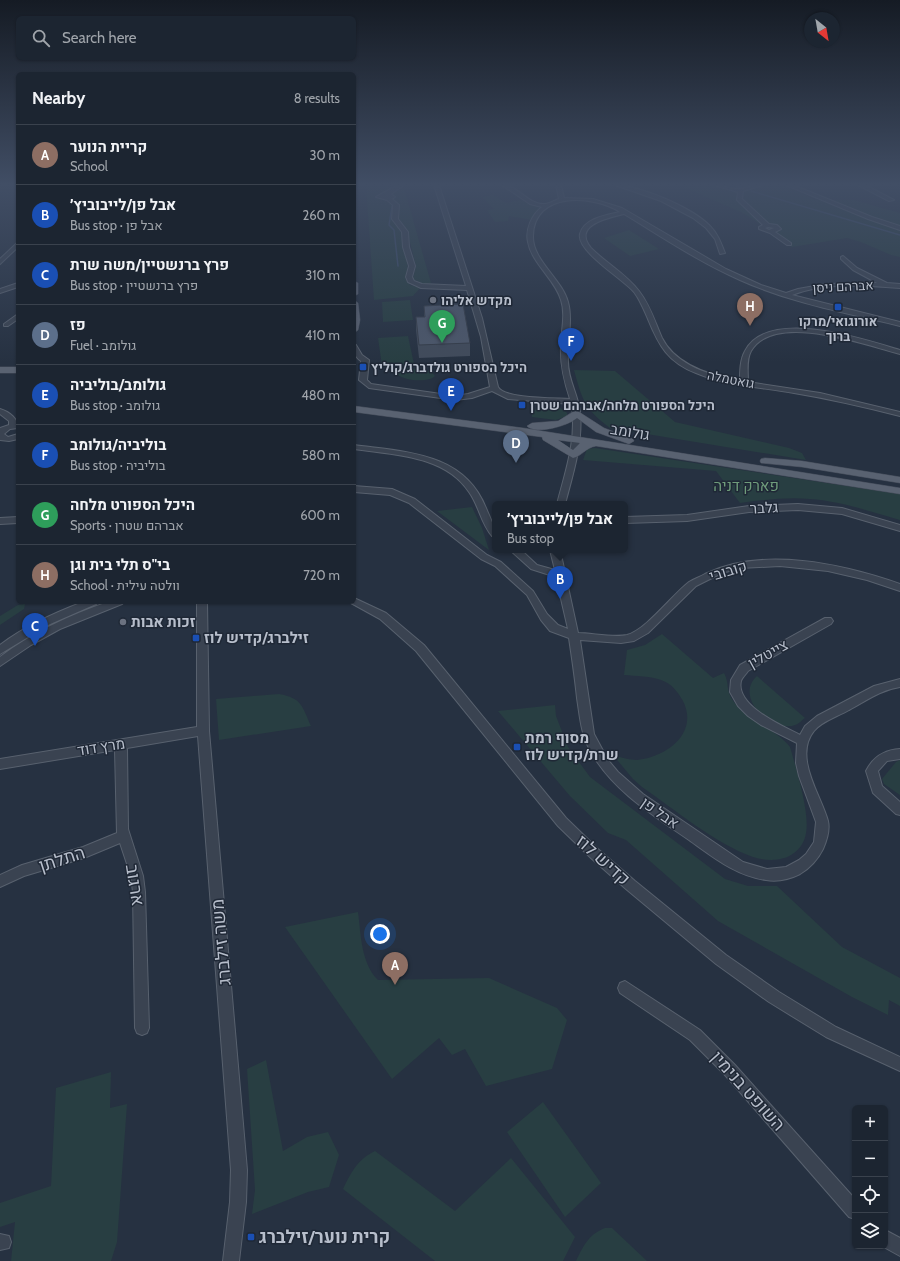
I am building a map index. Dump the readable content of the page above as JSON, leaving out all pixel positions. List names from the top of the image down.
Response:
{
  "streets": {
    "main road": ["גולומב"],
    "street": [
      "אברהם ניסן",
      "גואטמלה",
      "גלבר",
      "קובובי",
      "צייטלין",
      "מרץ דוד",
      "אבל פן",
      "התלתן",
      "קדיש לוז",
      "ארגוב",
      "משה זילברג",
      "השופט בנימין"
    ]
  },
  "crossings": [
    ["קובובי", "אבל פן"],
    ["צייטלין", "אבל פן"],
    ["מרץ דוד", "ארגוב"],
    ["מרץ דוד", "משה זילברג"],
    ["התלתן", "ארגוב"]
  ],
  "parks": ["פארק דניה"],
  "places": {
    "other": ["מקדש אליהו", "זכות אבות"],
    "transit": [
      "אורוגואי/מרקו ברוך",
      "היכל הספורט גולדברג/קוליץ",
      "היכל הספורט מלחה/אברהם שטרן",
      "זילברג/קדיש לוז",
      "מסוף רמת שרת/קדיש לוז",
      "קרית נוער/זילברג"
    ]
  },
  "north": "bottom right",
  "page": {
    "search": "Search here",
    "heading": ["Nearby", "8 results"],
    "list": [
      {
        "mark": "A",
        "name": "קריית הנוער",
        "note": "School",
        "value": "30 m"
      },
      {
        "mark": "B",
        "name": "אבל פן/לייבוביץ׳",
        "note": "Bus stop · אבל פן",
        "value": "260 m"
      },
      {
        "mark": "C",
        "name": "פרץ ברנשטיין/משה שרת",
        "note": "Bus stop · פרץ ברנשטיין",
        "value": "310 m"
      },
      {
        "mark": "D",
        "name": "פז",
        "note": "Fuel · גולומב",
        "value": "410 m"
      },
      {
        "mark": "E",
        "name": "גולומב/בוליביה",
        "note": "Bus stop · גולומב",
        "value": "480 m"
      },
      {
        "mark": "F",
        "name": "בוליביה/גולומב",
        "note": "Bus stop · בוליביה",
        "value": "580 m"
      },
      {
        "mark": "G",
        "name": "היכל הספורט מלחה",
        "note": "Sports · אברהם שטרן",
        "value": "600 m"
      },
      {
        "mark": "H",
        "name": "בי\"ס תלי בית וגן",
        "note": "School · וולטה עילית",
        "value": "720 m"
      }
    ],
    "pins": [
      "H",
      "G",
      "F",
      "E",
      "D",
      "B",
      "C",
      "A"
    ],
    "popup": ["אבל פן/לייבוביץ׳", "Bus stop"],
    "map_buttons": ["+", "−"]
  }
}
